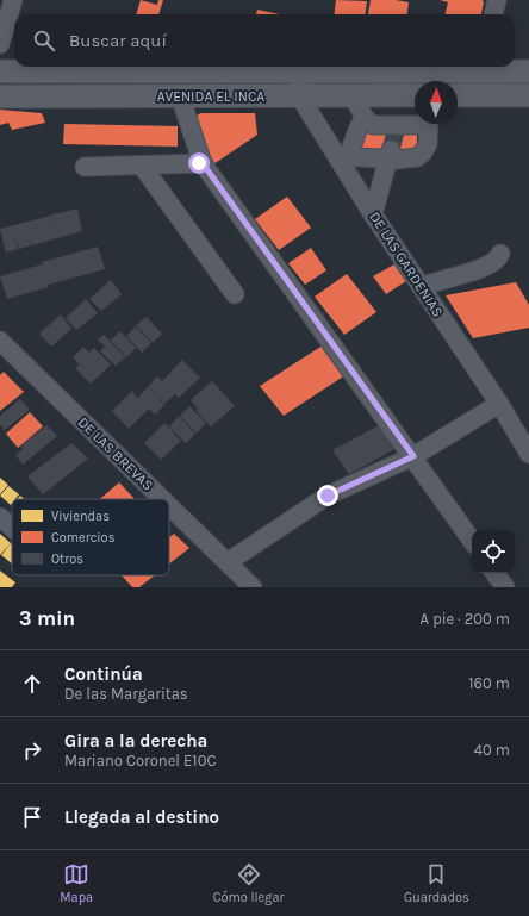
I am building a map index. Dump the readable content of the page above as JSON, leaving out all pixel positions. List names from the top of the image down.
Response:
{
  "streets": {
    "main road": ["AVENIDA EL INCA"],
    "street": ["DE LAS GARDENIAS", "DE LAS BREVAS"]
  },
  "crossings": [
    ["AVENIDA EL INCA", "DE LAS GARDENIAS"]
  ],
  "legend": ["Viviendas", "Comercios", "Otros"],
  "north": "top",
  "page": {
    "search": "Buscar aquí",
    "heading": ["3 min", "A pie · 200 m"],
    "list": [
      ["Continúa", "De las Margaritas", "160 m"],
      ["Gira a la derecha", "Mariano Coronel E10C", "40 m"],
      "Llegada al destino"
    ],
    "nav": ["Mapa", "Cómo llegar", "Guardados"]
  }
}
